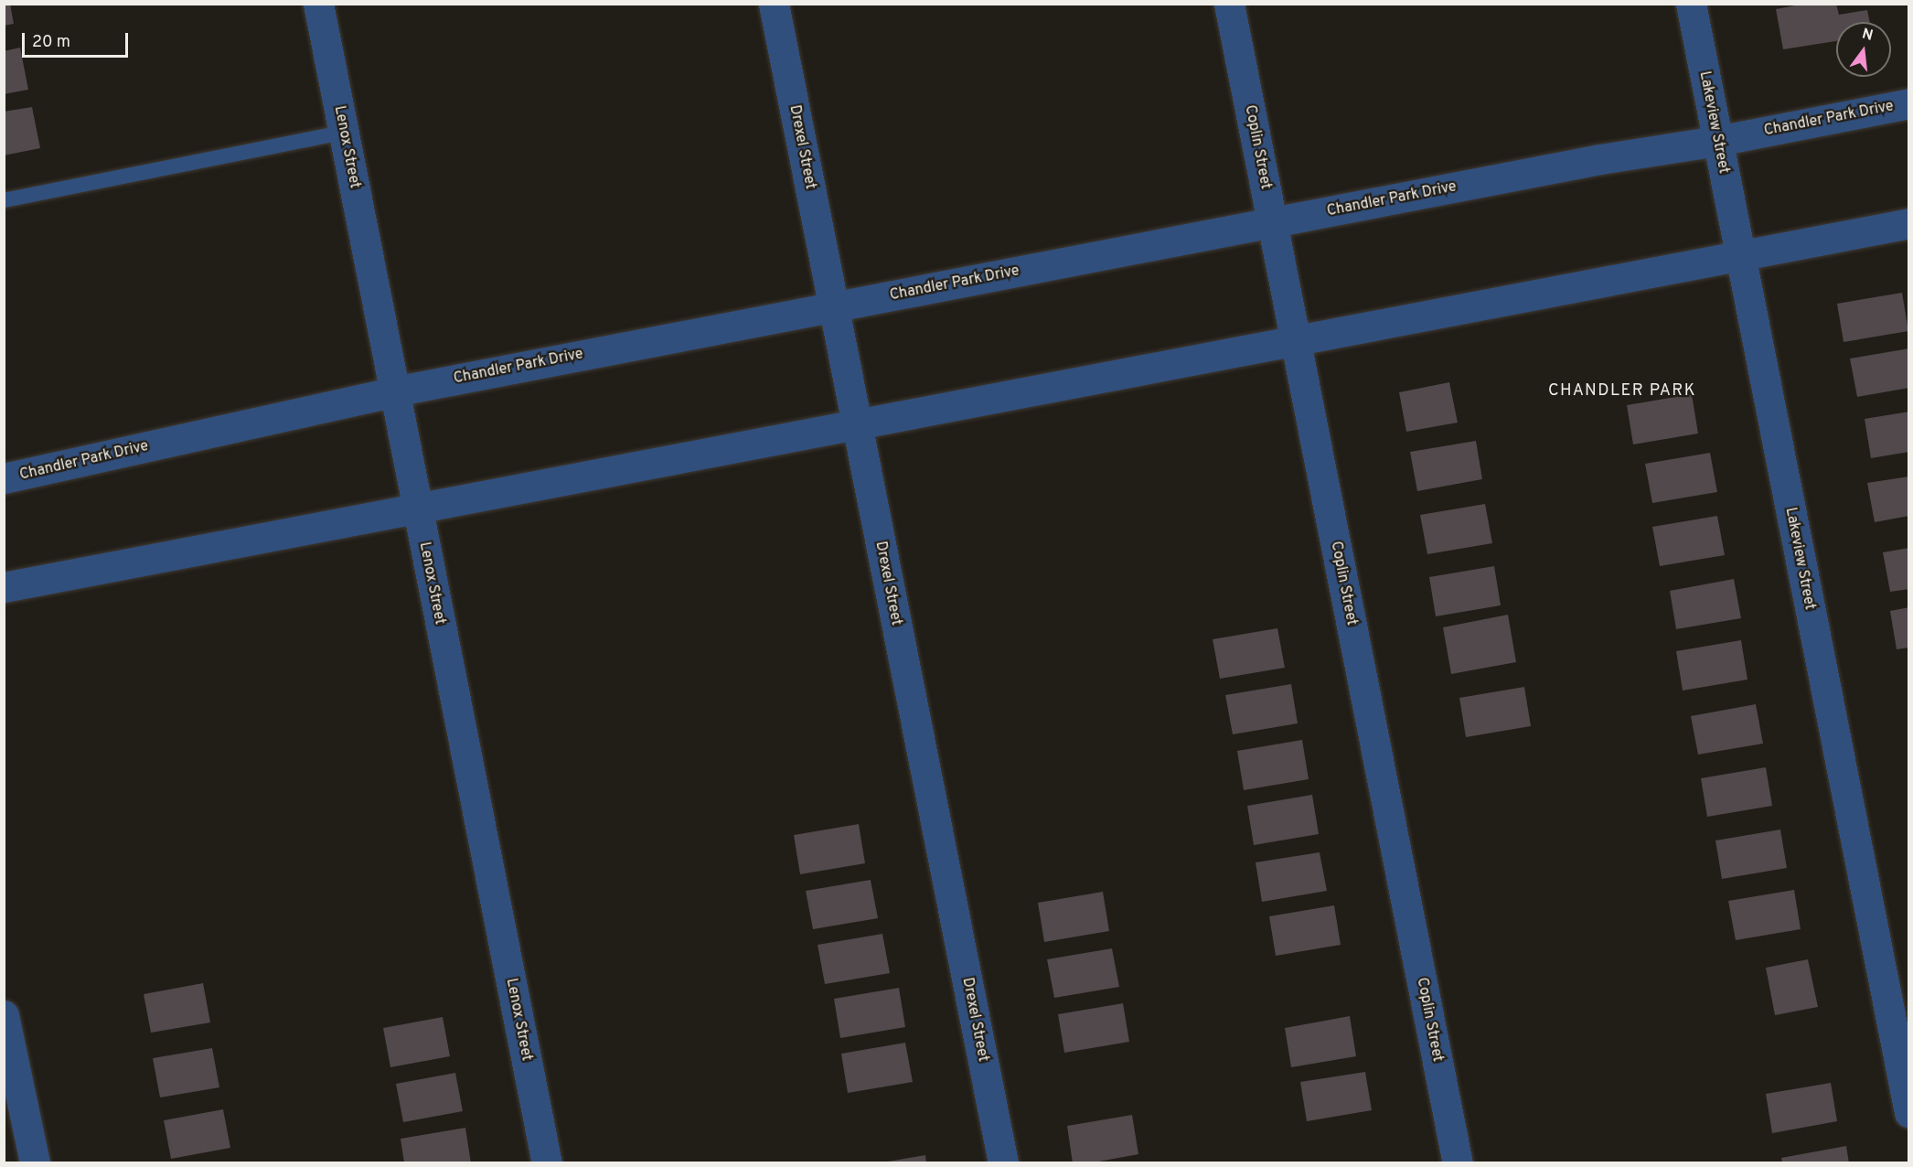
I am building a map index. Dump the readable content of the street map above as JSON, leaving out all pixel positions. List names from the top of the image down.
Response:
{
  "streets": {
    "street": [
      "Chandler Park Drive",
      "Lakeview Street",
      "Lenox Street",
      "Drexel Street",
      "Coplin Street"
    ]
  },
  "crossings": [
    ["Chandler Park Drive", "Lakeview Street"],
    ["Chandler Park Drive", "Lenox Street"],
    ["Chandler Park Drive", "Drexel Street"],
    ["Chandler Park Drive", "Coplin Street"]
  ],
  "districts": ["CHANDLER PARK"],
  "scale_bar": "20 m",
  "north": "top"
}
